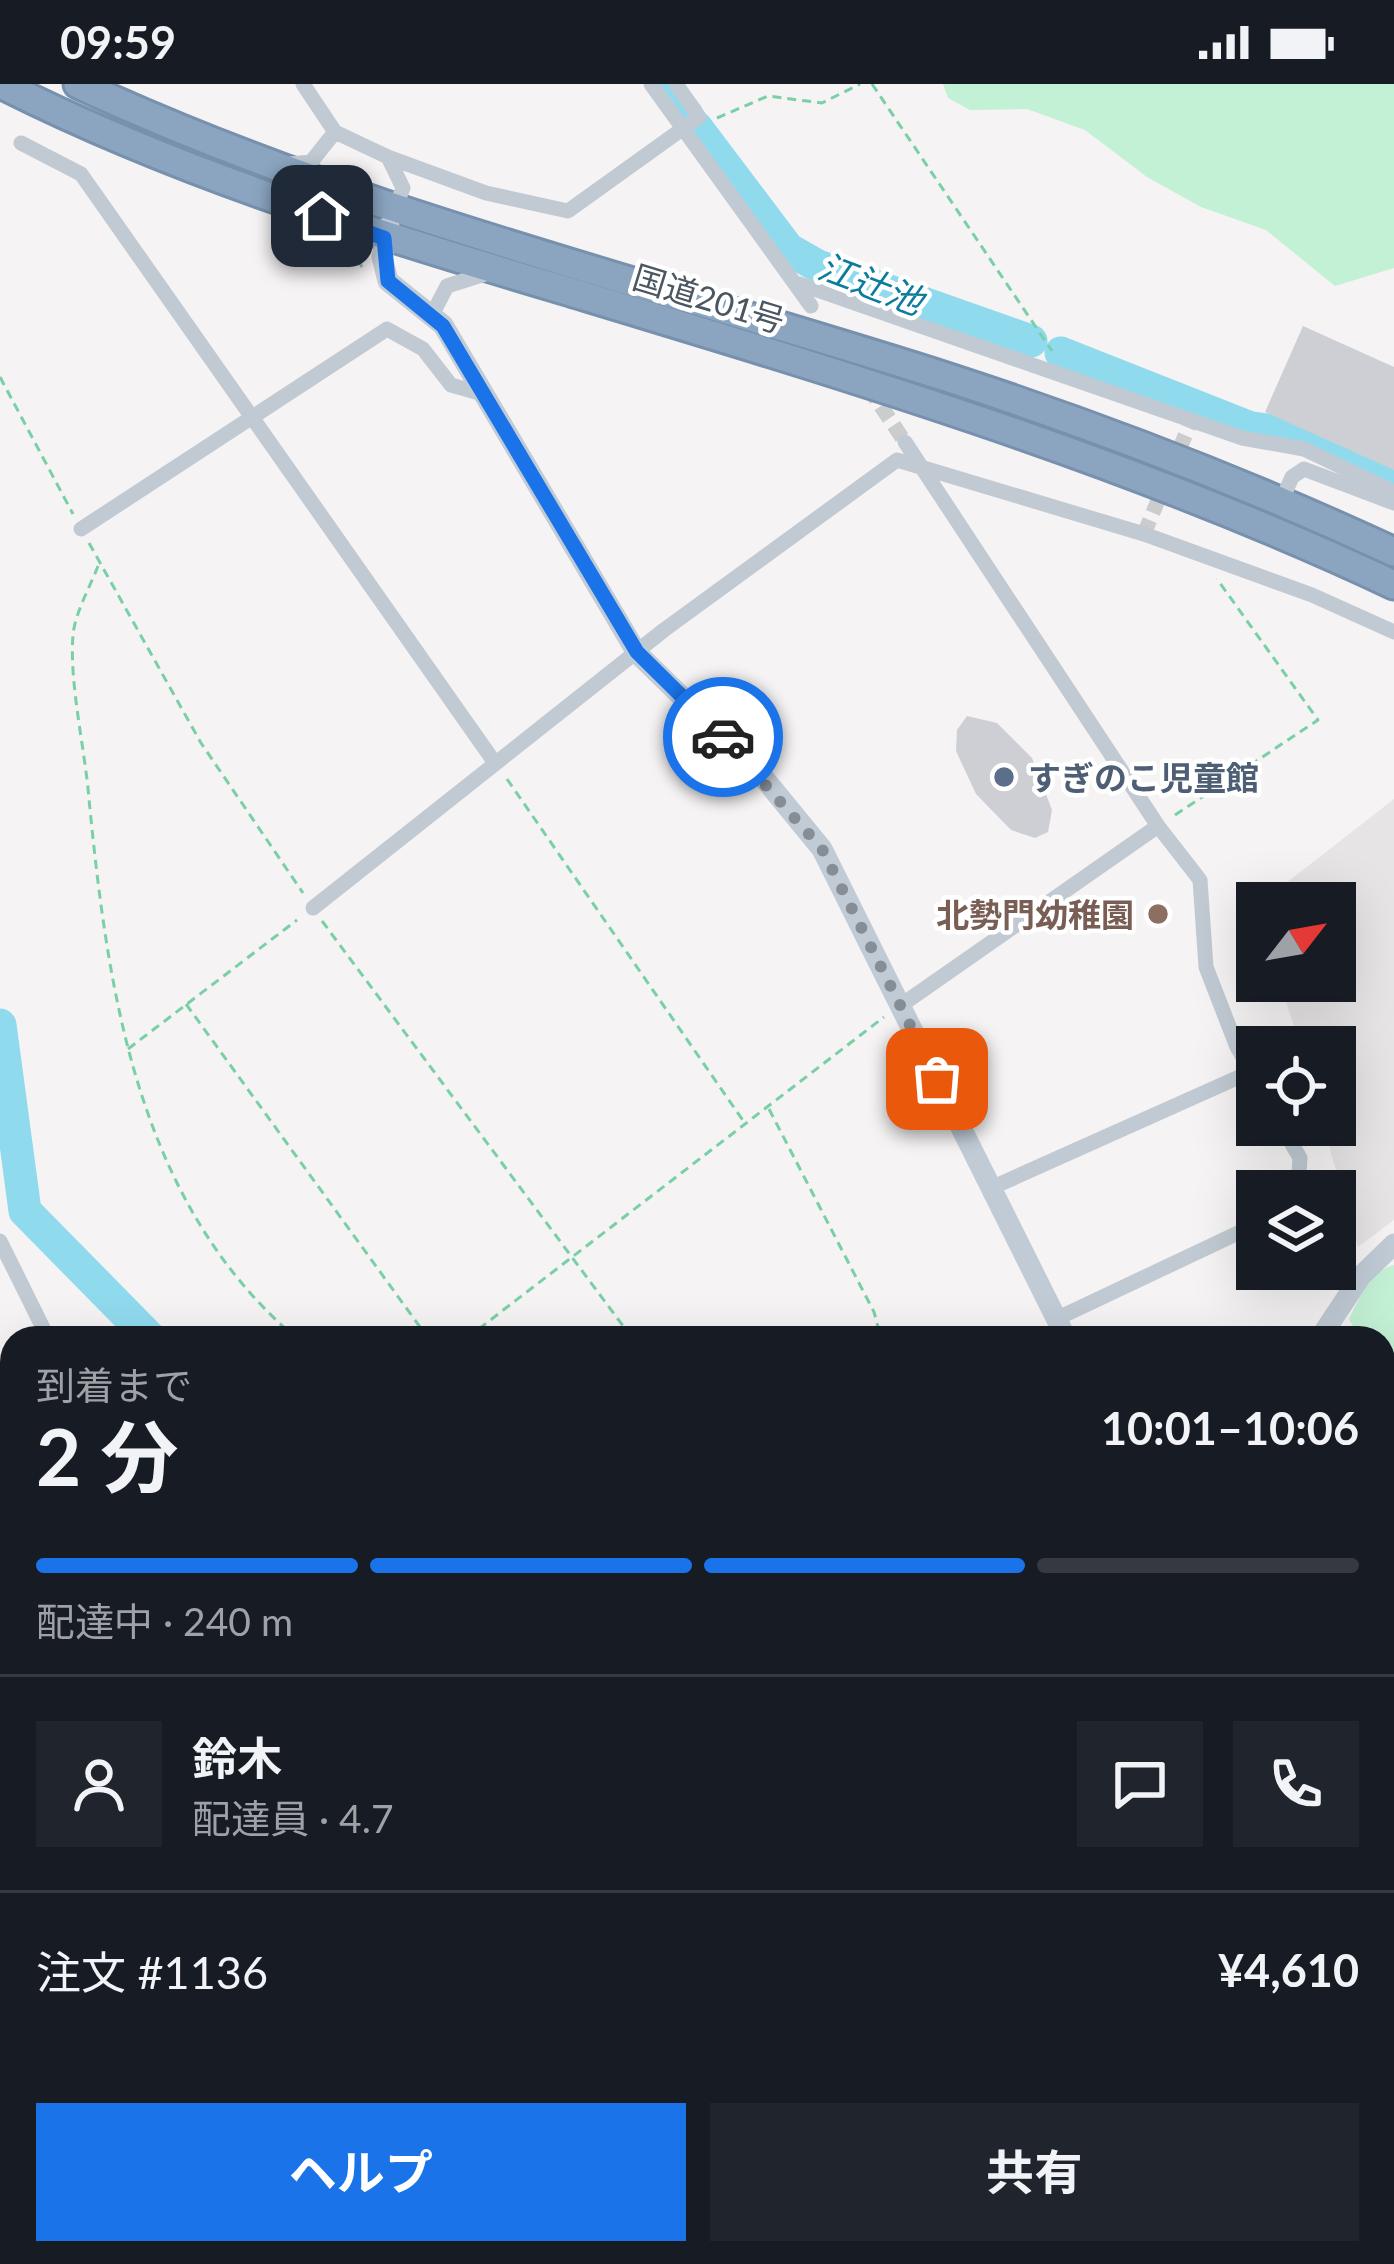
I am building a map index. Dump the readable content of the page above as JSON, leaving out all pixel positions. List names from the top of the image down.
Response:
{
  "streets": {
    "highway": ["国道201号"]
  },
  "water": ["江辻池"],
  "places": ["すぎのこ児童館", "北勢門幼稚園"],
  "north": "top right",
  "page": {
    "status": "09:59",
    "heading": ["2 分", "到着まで", "10:01–10:06"],
    "panel": [
      "鈴木",
      "配達員 · 4.7",
      "注文 #1136",
      "¥4,610"
    ],
    "bar": "配達中 · 240 m",
    "buttons": ["ヘルプ", "共有"]
  }
}
